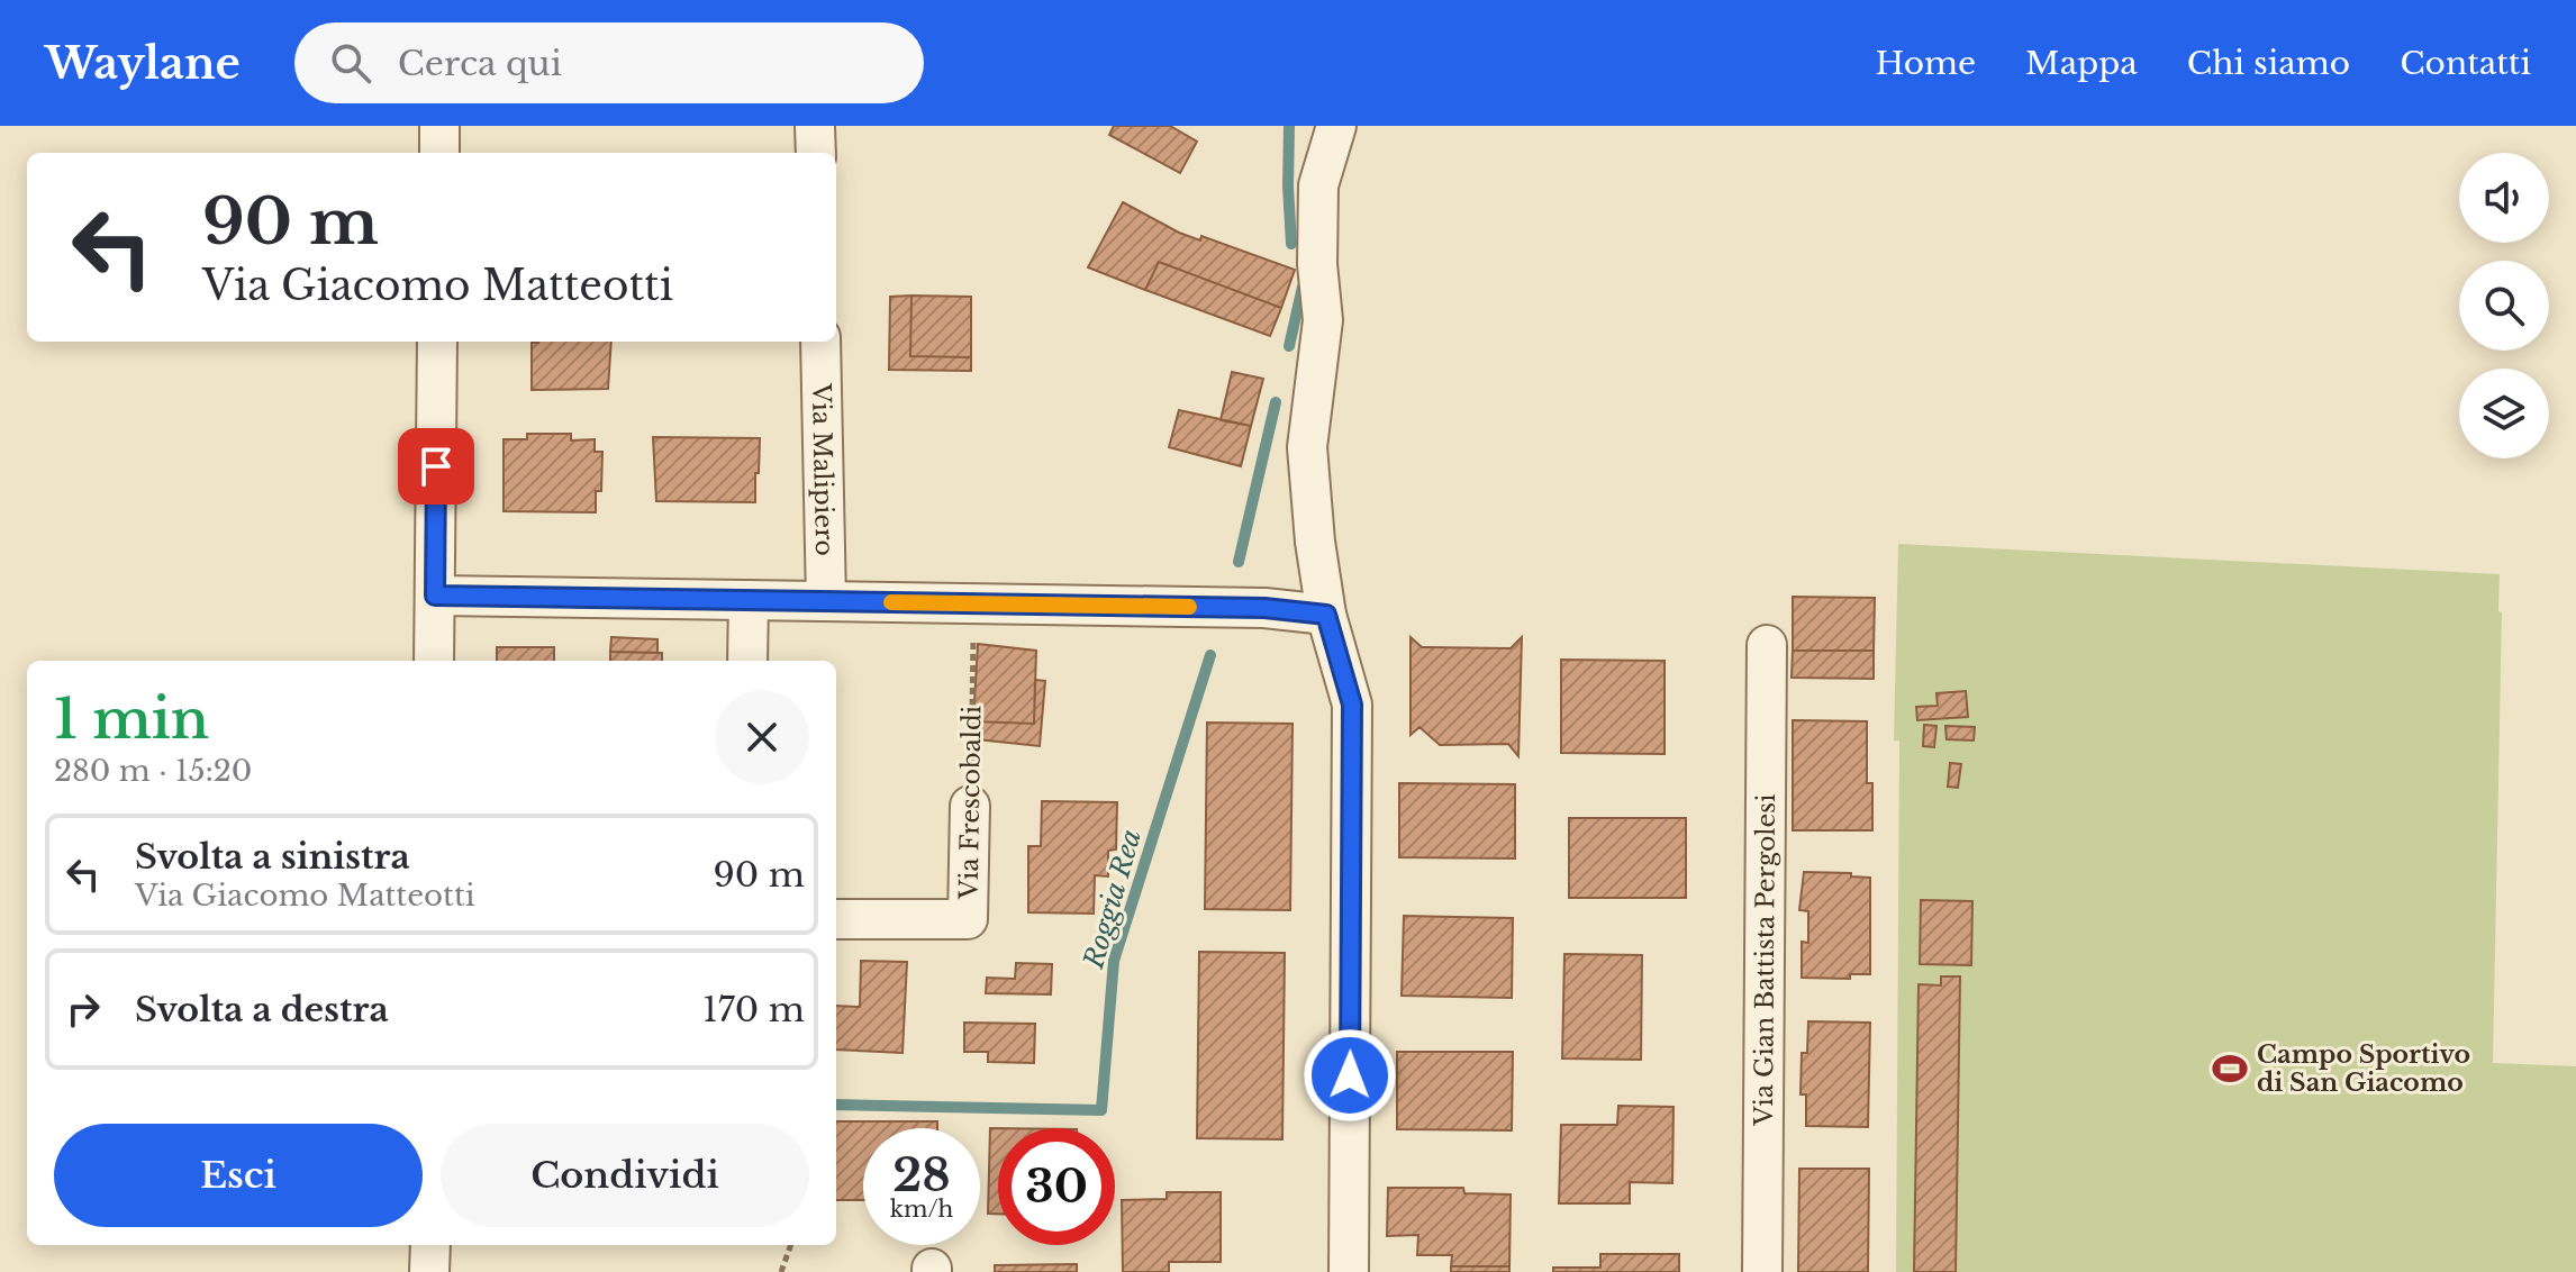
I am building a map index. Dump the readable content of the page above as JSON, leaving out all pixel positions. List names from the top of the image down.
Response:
{
  "streets": {
    "street": ["Via Malipiero", "Via Frescobaldi", "Via Gian Battista Pergolesi"]
  },
  "water": ["Roggia Rea"],
  "places": {
    "sports": ["Campo Sportivo di San Giacomo"]
  },
  "page": {
    "header": "Waylane",
    "search": "Cerca qui",
    "nav": [
      "Home",
      "Mappa",
      "Chi siamo",
      "Contatti"
    ],
    "turn": ["90 m", "Via Giacomo Matteotti"],
    "heading": ["1 min", "280 m · 15:20"],
    "list": [
      {
        "name": "Svolta a sinistra",
        "note": "Via Giacomo Matteotti",
        "value": "90 m"
      },
      {
        "name": "Svolta a destra",
        "value": "170 m"
      }
    ],
    "buttons": ["Esci", "Condividi"],
    "speed": "28 km/h",
    "limit": "30"
  }
}
